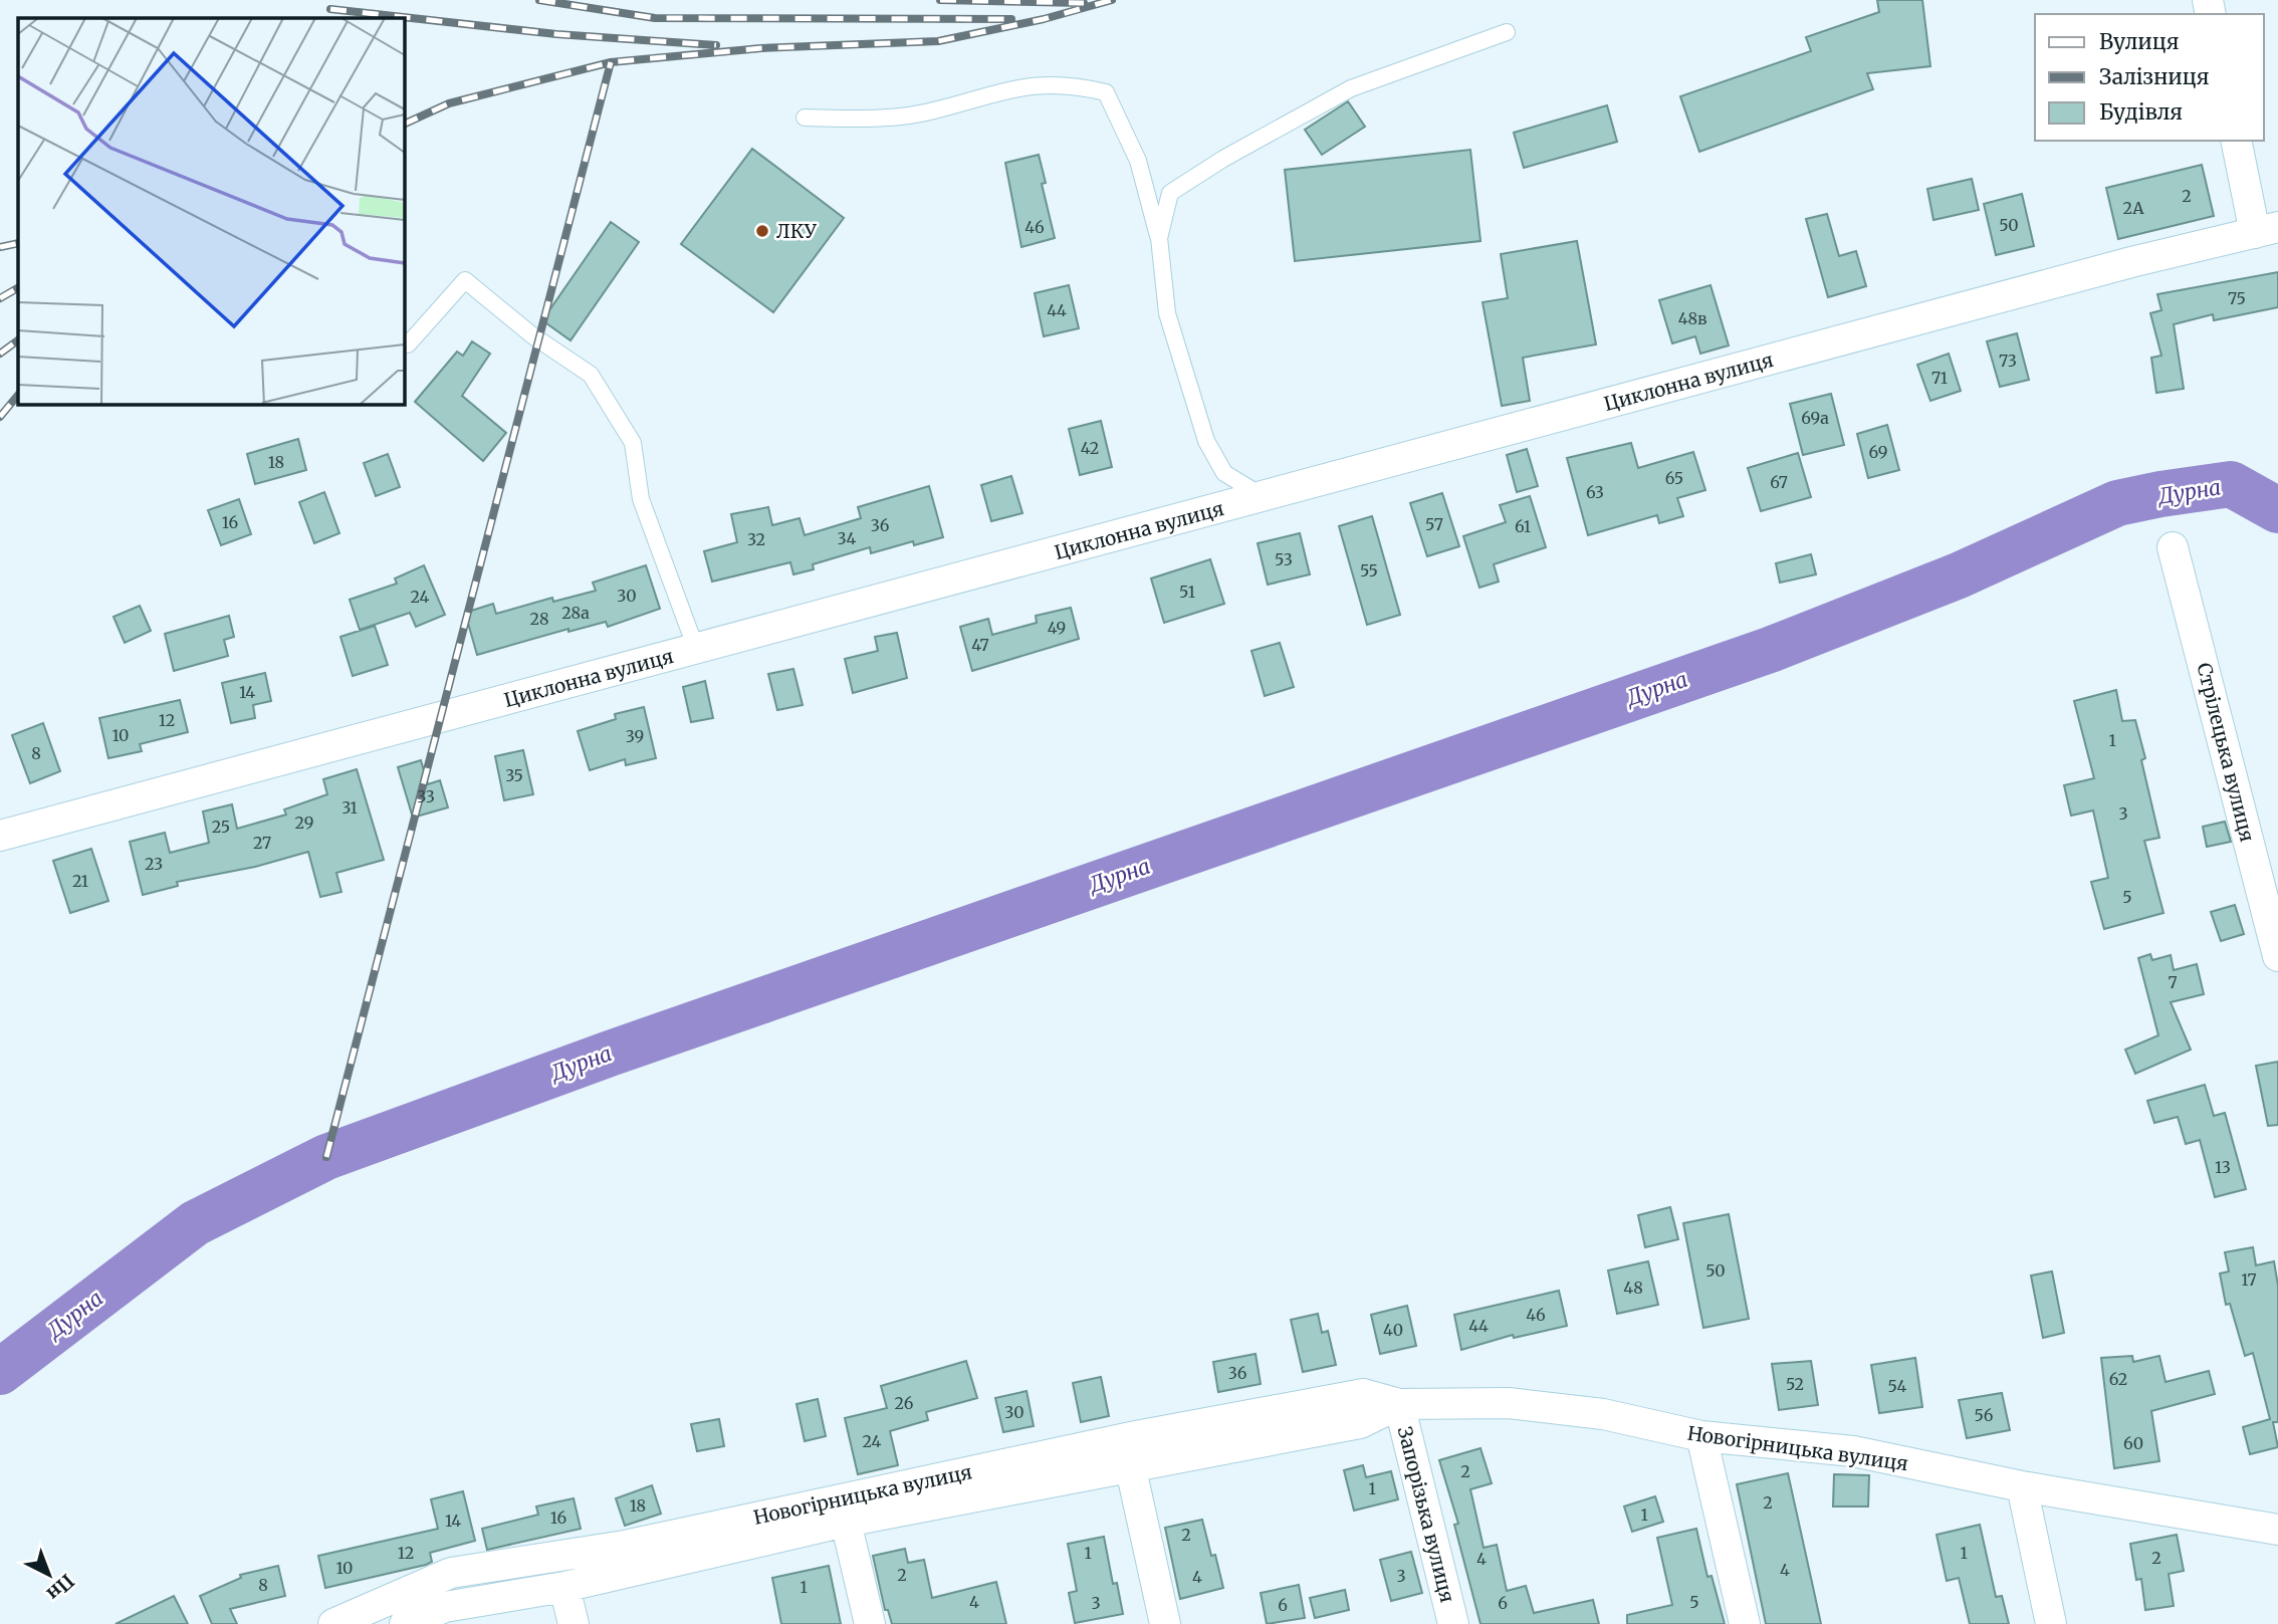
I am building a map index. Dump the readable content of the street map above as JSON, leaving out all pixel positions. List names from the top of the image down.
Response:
{
  "streets": {
    "street": [
      "Циклонна вулиця",
      "Стрілецька вулиця",
      "Новогірницька вулиця",
      "Запорізька вулиця"
    ]
  },
  "crossings": [
    ["Новогірницька вулиця", "Запорізька вулиця"]
  ],
  "water": ["Дурна"],
  "places": ["ЛКУ"],
  "house_numbers": [
    "2",
    "2А",
    "50",
    "46",
    "75",
    "44",
    "48в",
    "73",
    "71",
    "69а",
    "42",
    "69",
    "18",
    "65",
    "67",
    "63",
    "16",
    "57",
    "36",
    "61",
    "34",
    "32",
    "53",
    "55",
    "51",
    "30",
    "24",
    "28а",
    "28",
    "49",
    "47",
    "14",
    "12",
    "10",
    "39",
    "1",
    "8",
    "35",
    "33",
    "31",
    "3",
    "29",
    "25",
    "27",
    "23",
    "21",
    "5",
    "7",
    "13",
    "50",
    "17",
    "48",
    "46",
    "44",
    "40",
    "36",
    "62",
    "52",
    "54",
    "26",
    "30",
    "56",
    "24",
    "60",
    "2",
    "1",
    "2",
    "18",
    "1",
    "16",
    "14",
    "2",
    "12",
    "1",
    "1",
    "2",
    "4",
    "10",
    "4",
    "2",
    "3",
    "4",
    "8",
    "1",
    "4",
    "5",
    "3",
    "6",
    "6"
  ],
  "legend": ["Вулиця", "Залізниця", "Будівля"],
  "north": "bottom right"
}
